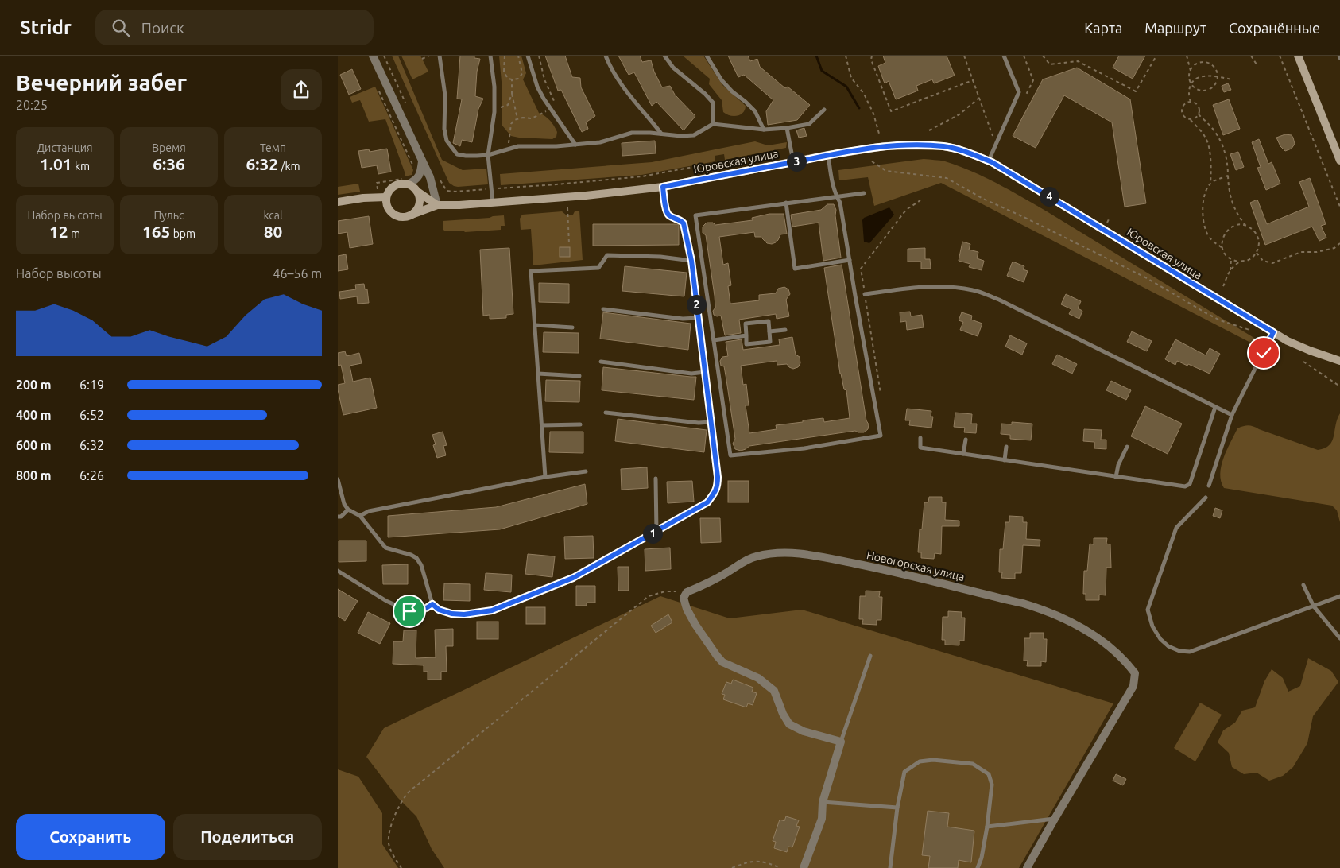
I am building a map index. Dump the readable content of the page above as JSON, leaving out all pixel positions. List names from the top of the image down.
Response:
{
  "streets": {
    "street": ["Юровская улица", "Новогорская улица"]
  },
  "page": {
    "header": "Stridr",
    "search": "Поиск",
    "nav": ["Карта", "Маршрут", "Сохранённые"],
    "heading": ["Вечерний забег", "20:25"],
    "stats": [
      ["Дистанция", "1.01 km"],
      ["Время", "6:36"],
      ["Темп", "6:32 /km"],
      ["Набор высоты", "12 m"],
      ["Пульс", "165 bpm"],
      ["kcal", "80"]
    ],
    "pins": [
      "3",
      "4",
      "2",
      "1"
    ],
    "chart": ["Набор высоты", "46–56 m"],
    "list": [
      {
        "name": "200 m",
        "note": "6:19"
      },
      {
        "name": "400 m",
        "note": "6:52"
      },
      {
        "name": "600 m",
        "note": "6:32"
      },
      {
        "name": "800 m",
        "note": "6:26"
      }
    ],
    "buttons": ["Сохранить", "Поделиться"]
  }
}
